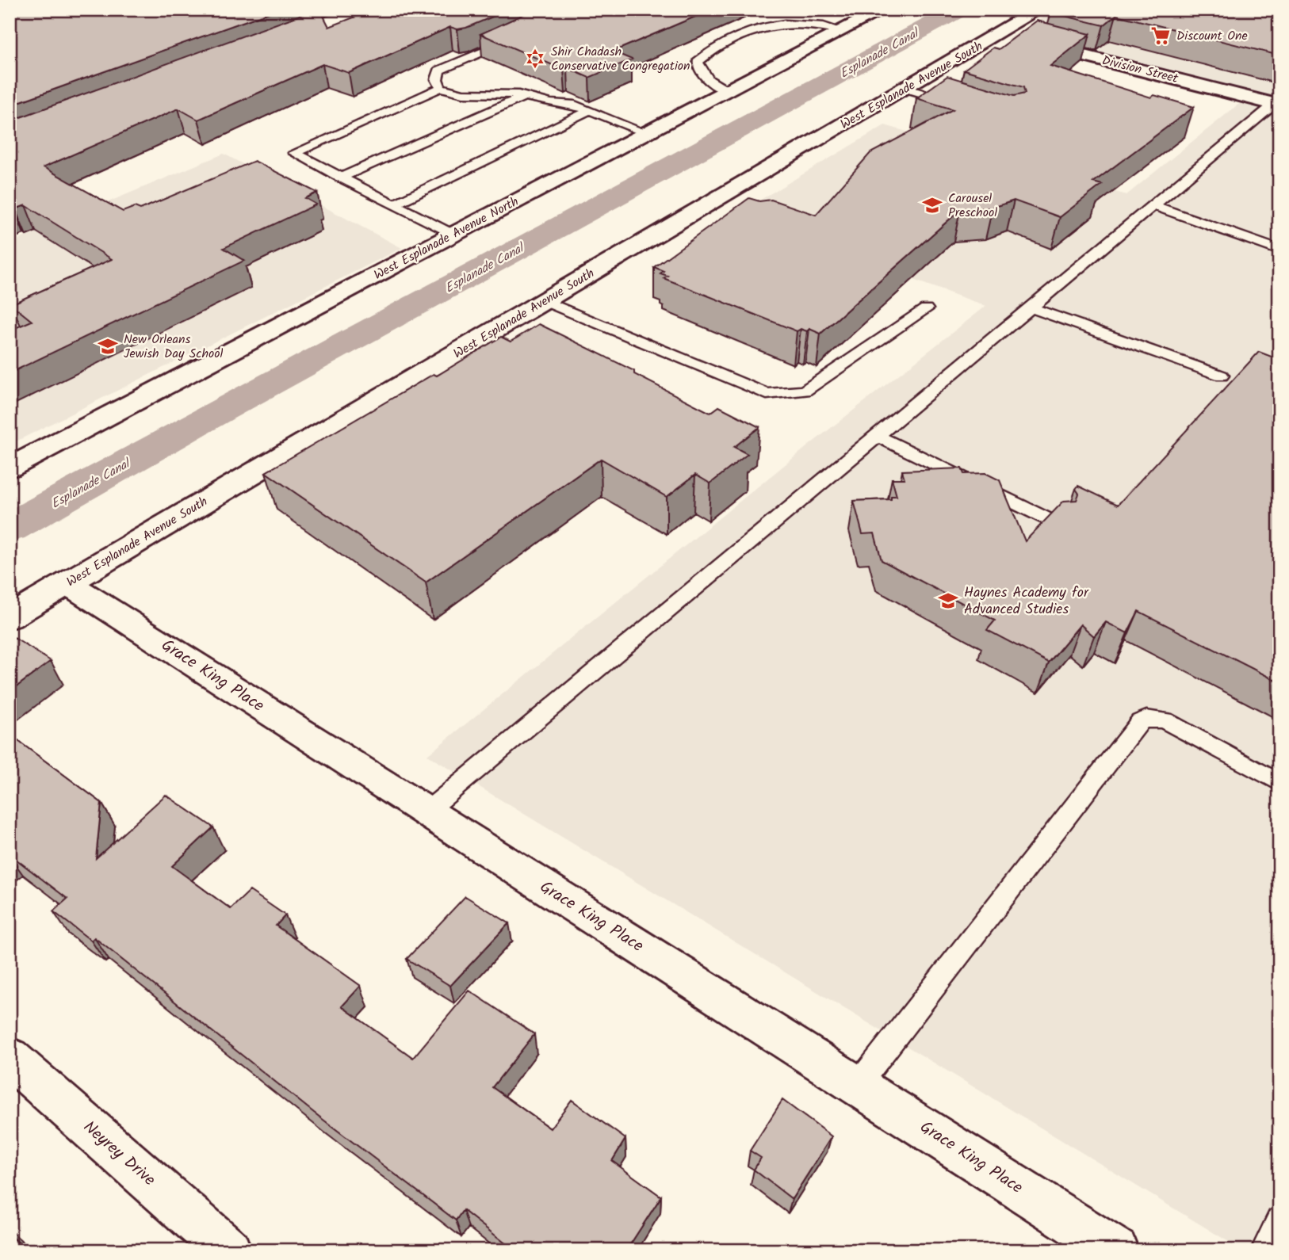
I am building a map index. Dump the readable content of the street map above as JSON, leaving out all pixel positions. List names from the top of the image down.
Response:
{
  "streets": {
    "main road": [
      "Division Street",
      "West Esplanade Avenue South",
      "West Esplanade Avenue North",
      "Grace King Place",
      "Neyrey Drive"
    ]
  },
  "crossings": [
    ["Division Street", "West Esplanade Avenue South"],
    ["West Esplanade Avenue South", "Grace King Place"]
  ],
  "water": ["Esplanade Canal"],
  "places": {
    "supermarket": ["Discount One"],
    "synagogue": ["Shir Chadash Conservative Congregation"],
    "school or university": ["Carousel Preschool", "New Orleans Jewish Day School", "Haynes Academy for Advanced Studies"]
  }
}
